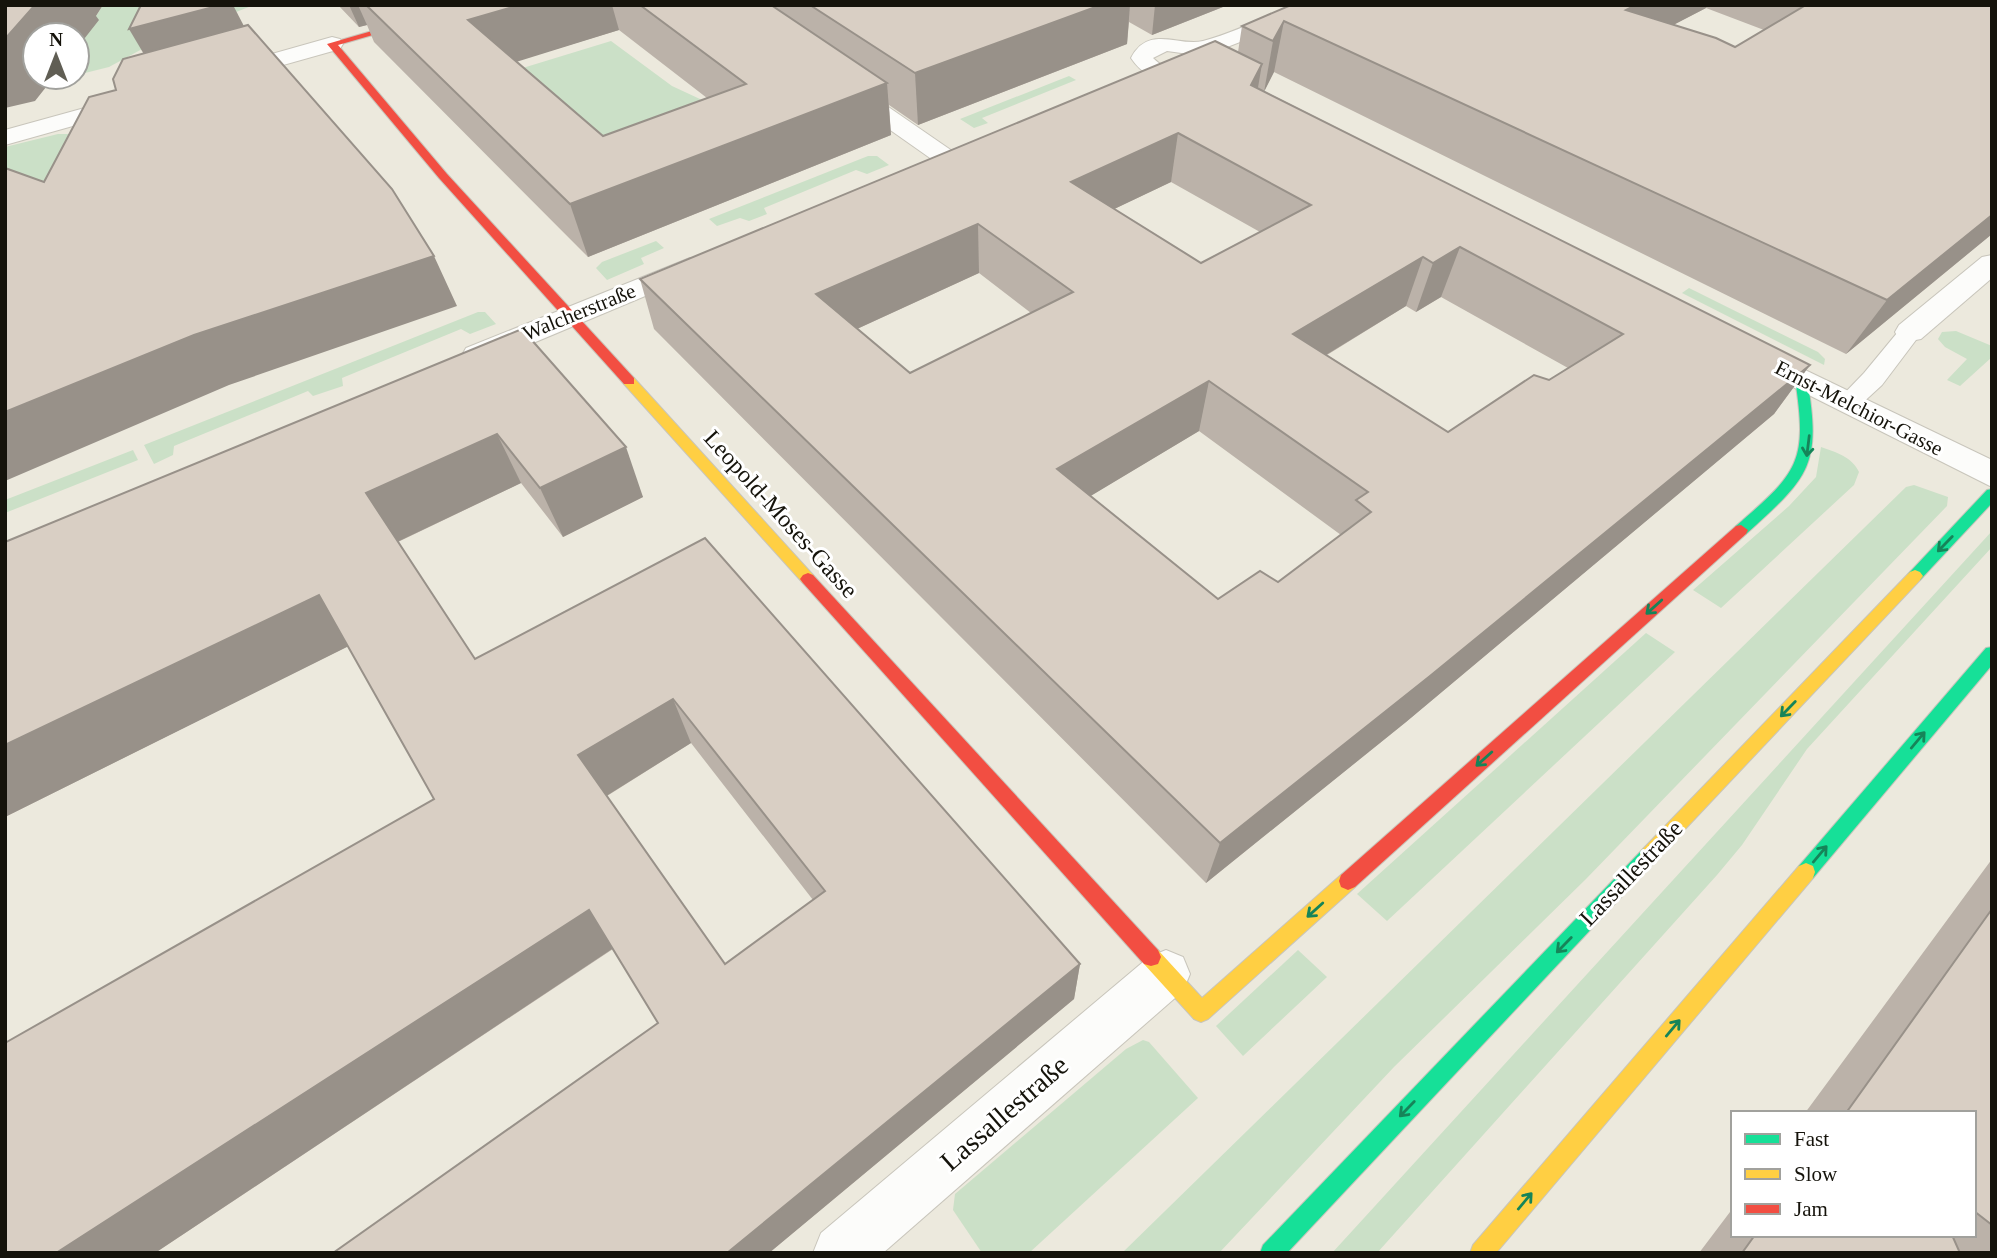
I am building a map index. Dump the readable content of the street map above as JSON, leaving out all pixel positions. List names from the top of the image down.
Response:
{
  "streets": {
    "street": [
      "Walcherstraße",
      "Ernst-Melchior-Gasse",
      "Leopold-Moses-Gasse",
      "Lassallestraße"
    ]
  },
  "crossings": [
    ["Walcherstraße", "Leopold-Moses-Gasse"],
    ["Ernst-Melchior-Gasse", "Leopold-Moses-Gasse"],
    ["Leopold-Moses-Gasse", "Lassallestraße"]
  ],
  "one_way": ["Leopold-Moses-Gasse"],
  "legend": ["Fast", "Slow", "Jam"],
  "north": "top"
}
